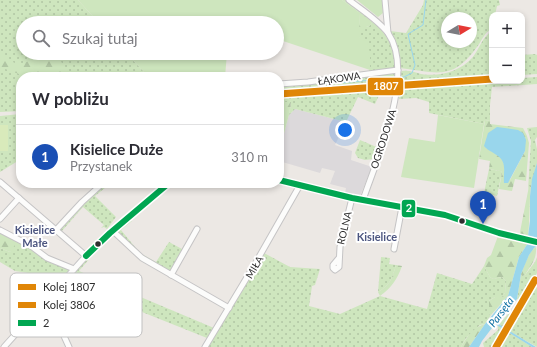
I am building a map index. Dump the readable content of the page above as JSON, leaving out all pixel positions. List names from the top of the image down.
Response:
{
  "streets": {
    "street": [
      "ŁĄKOWA",
      "OGRODOWA",
      "ROLNA",
      "MIŁA"
    ]
  },
  "crossings": [
    ["ŁĄKOWA", "OGRODOWA"]
  ],
  "districts": ["Kisielice Małe", "Kisielice"],
  "water": ["Parsęta"],
  "lines": ["rail line 1807", "transit line 2", "rail line 3806"],
  "legend": ["Kolej 1807", "Kolej 3806", "2"],
  "north": "right",
  "page": {
    "map_buttons": ["+", "−"],
    "search": "Szukaj tutaj",
    "heading": "W pobliżu",
    "list": [
      {
        "mark": "1",
        "name": "Kisielice Duże",
        "note": "Przystanek",
        "value": "310 m"
      }
    ],
    "pins": "1"
  }
}
